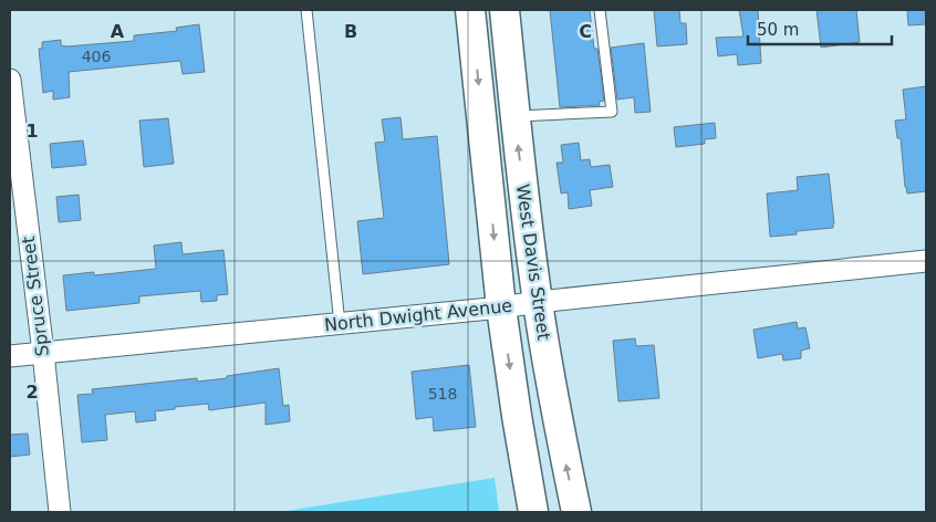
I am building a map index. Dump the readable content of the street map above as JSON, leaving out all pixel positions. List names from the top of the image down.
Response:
{
  "streets": {
    "main road": ["West Davis Street"],
    "street": ["Spruce Street", "North Dwight Avenue"]
  },
  "crossings": [
    ["West Davis Street", "North Dwight Avenue"],
    ["Spruce Street", "North Dwight Avenue"]
  ],
  "house_numbers": ["406", "518"],
  "scale_bar": "50 m",
  "grid": {
    "columns": ["A", "B", "C"],
    "rows": ["1", "2"]
  }
}
